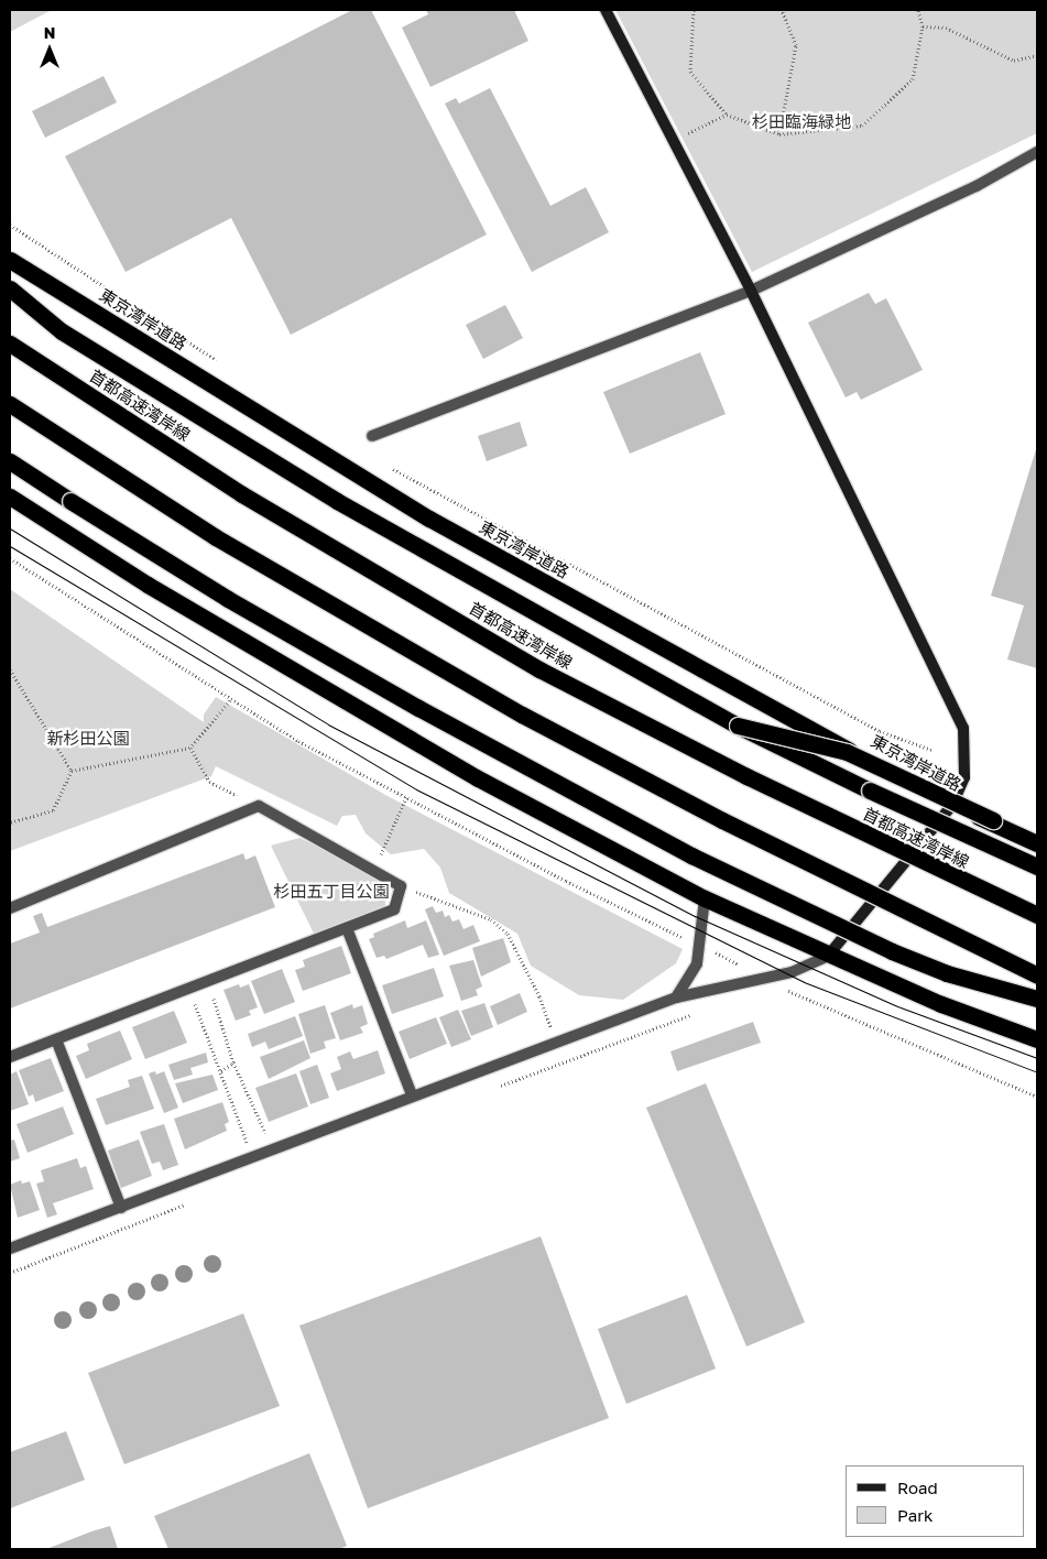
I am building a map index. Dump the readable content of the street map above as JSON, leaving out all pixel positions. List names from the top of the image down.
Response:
{
  "streets": {
    "highway": ["東京湾岸道路", "首都高速湾岸線"]
  },
  "parks": ["杉田臨海緑地", "新杉田公園", "杉田五丁目公園"],
  "legend": ["Road", "Park"],
  "north": "top"
}
